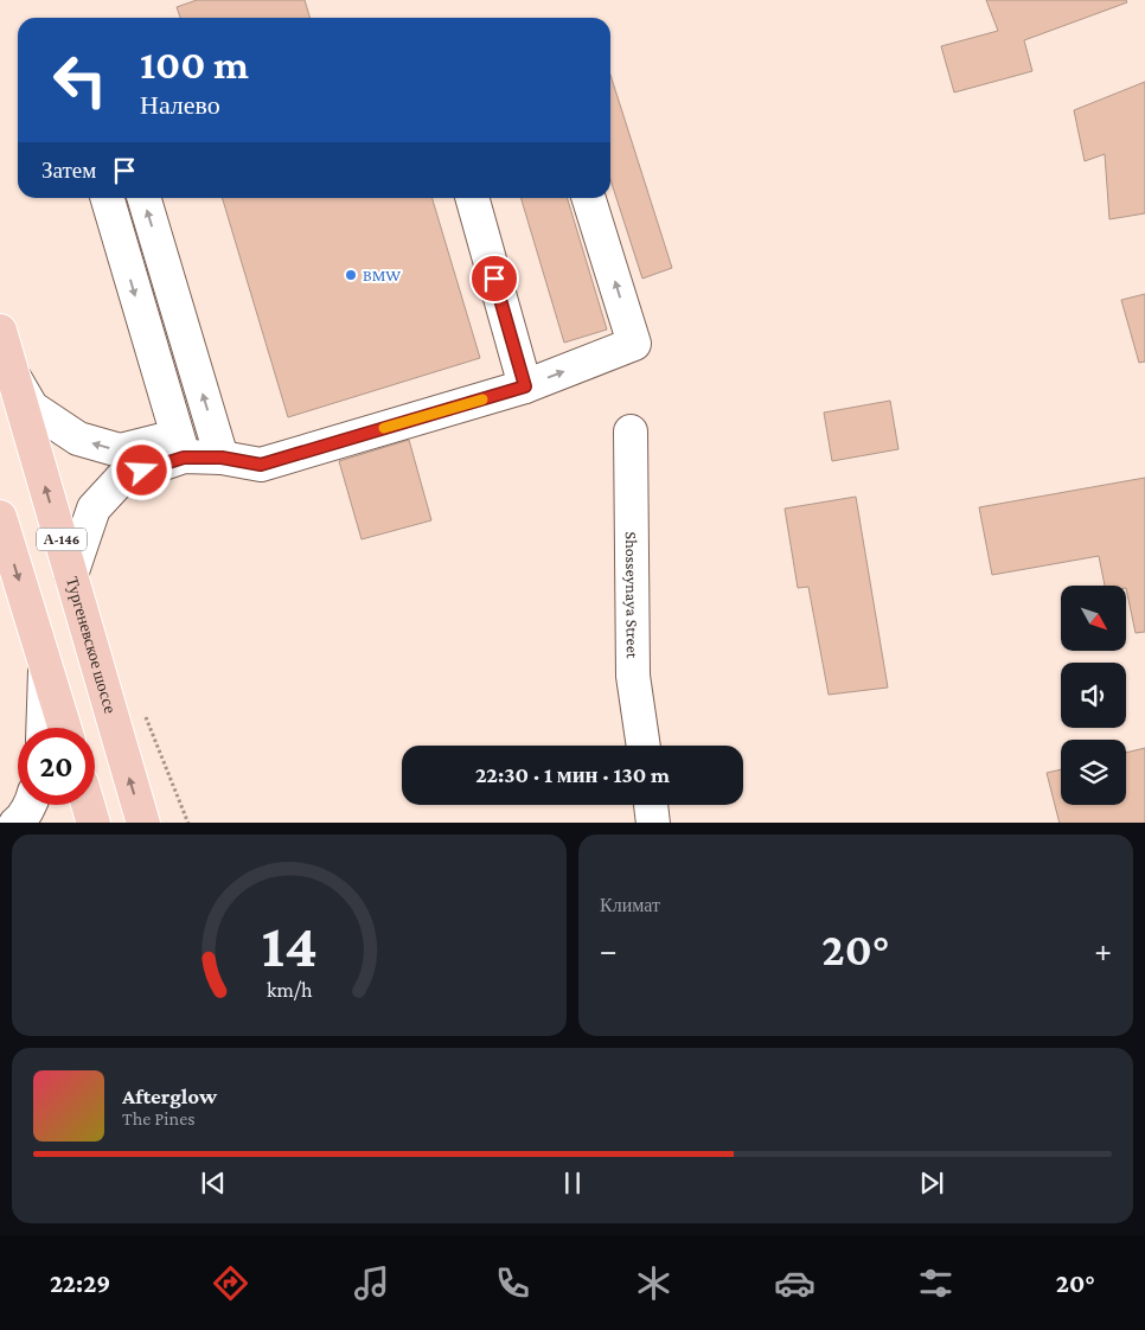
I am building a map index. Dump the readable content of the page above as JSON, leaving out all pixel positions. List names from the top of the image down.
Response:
{
  "streets": {
    "highway": ["А-146", "Тургеневское шоссе"],
    "street": ["Shosseynaya Street"]
  },
  "places": ["BMW"],
  "north": "bottom right",
  "page": {
    "turn": ["100 m", "Налево"],
    "then": "Затем",
    "limit": "20",
    "trip": "22:30 · 1 мин · 130 m",
    "tile": "Климат",
    "heat": ["−", "20°", "+"],
    "song": ["Afterglow", "The Pines"],
    "tabs": ["22:29", "20°"],
    "gauge": ["14", "km/h"]
  }
}
